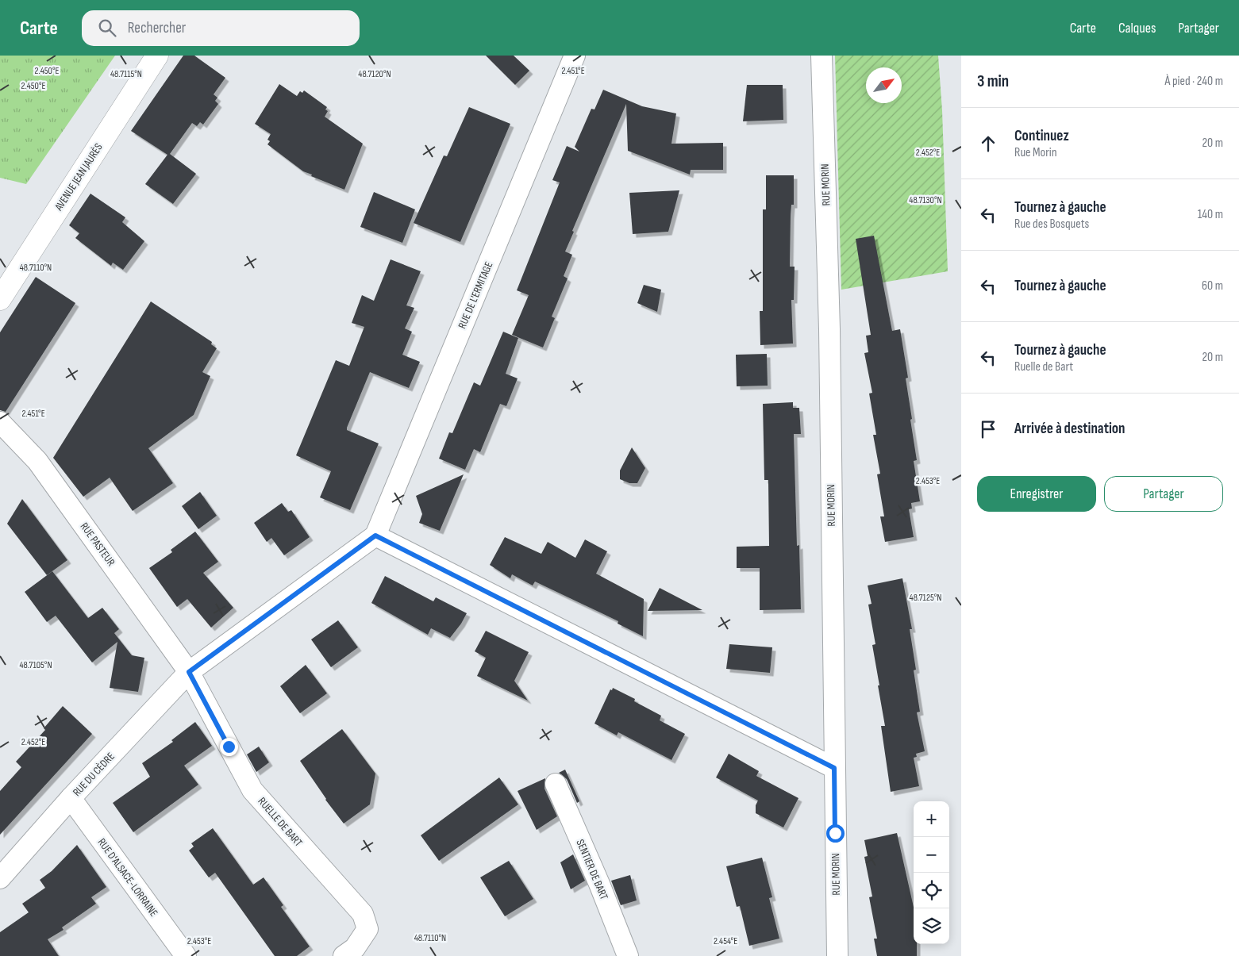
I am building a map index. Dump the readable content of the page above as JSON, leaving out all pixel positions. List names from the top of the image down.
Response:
{
  "streets": {
    "main road": ["AVENUE JEAN JAURÈS"],
    "street": [
      "RUE MORIN",
      "RUE DE L'ERMITAGE",
      "RUE PASTEUR",
      "RUE DU CÈDRE",
      "RUELLE DE BART",
      "SENTIER DE BART",
      "RUE D'ALSACE-LORRAINE"
    ]
  },
  "crossings": [
    ["RUE DE L'ERMITAGE", "RUE DU CÈDRE"],
    ["RUE PASTEUR", "RUE DU CÈDRE"],
    ["RUE PASTEUR", "RUELLE DE BART"],
    ["RUE DU CÈDRE", "RUELLE DE BART"],
    ["RUE DU CÈDRE", "RUE D'ALSACE-LORRAINE"]
  ],
  "north": "top right",
  "page": {
    "header": "Carte",
    "search": "Rechercher",
    "nav": ["Carte", "Calques", "Partager"],
    "heading": ["3 min", "À pied · 240 m"],
    "list": [
      ["Continuez", "Rue Morin", "20 m"],
      ["Tournez à gauche", "Rue des Bosquets", "140 m"],
      ["Tournez à gauche", "60 m"],
      ["Tournez à gauche", "Ruelle de Bart", "20 m"],
      "Arrivée à destination"
    ],
    "buttons": ["Enregistrer", "Partager"],
    "map_buttons": ["+", "−"]
  },
  "coordinates": [
    "2.450°E",
    "2.451°E",
    "48.7115°N",
    "48.7120°N",
    "2.452°E",
    "48.7130°N",
    "48.7110°N",
    "2.453°E",
    "48.7125°N",
    "48.7105°N",
    "2.454°E"
  ]
}
